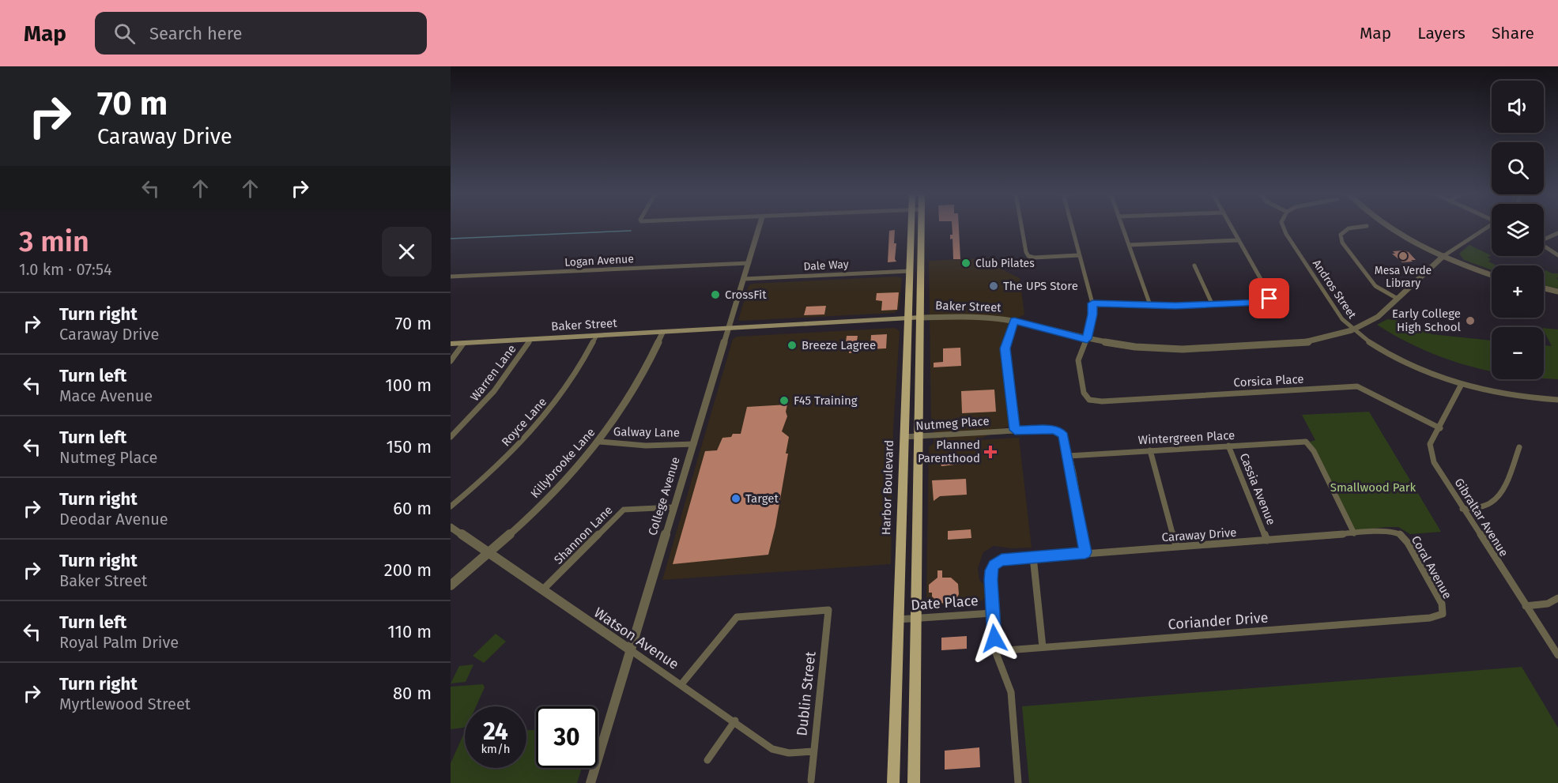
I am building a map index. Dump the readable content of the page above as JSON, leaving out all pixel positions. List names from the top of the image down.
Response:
{
  "streets": {
    "main road": ["Baker Street", "Harbor Boulevard"],
    "street": [
      "Logan Avenue",
      "Dale Way",
      "Andros Street",
      "Warren Lane",
      "Corsica Place",
      "Royce Lane",
      "Nutmeg Place",
      "Galway Lane",
      "Wintergreen Place",
      "Killybrooke Lane",
      "Cassia Avenue",
      "College Avenue",
      "Gibraltar Avenue",
      "Shannon Lane",
      "Caraway Drive",
      "Coral Avenue",
      "Date Place",
      "Coriander Drive",
      "Watson Avenue",
      "Dublin Street"
    ]
  },
  "crossings": [
    ["Logan Avenue", "College Avenue"],
    ["Dale Way", "Harbor Boulevard"],
    ["Dale Way", "College Avenue"],
    ["Andros Street", "Baker Street"],
    ["Baker Street", "Warren Lane"],
    ["Baker Street", "Corsica Place"],
    ["Baker Street", "Royce Lane"],
    ["Baker Street", "Killybrooke Lane"],
    ["Baker Street", "Harbor Boulevard"],
    ["Baker Street", "College Avenue"],
    ["Corsica Place", "Gibraltar Avenue"],
    ["Nutmeg Place", "Wintergreen Place"],
    ["Nutmeg Place", "Harbor Boulevard"],
    ["Galway Lane", "Killybrooke Lane"],
    ["Galway Lane", "College Avenue"],
    ["Wintergreen Place", "Cassia Avenue"],
    ["Wintergreen Place", "Caraway Drive"],
    ["Killybrooke Lane", "Watson Avenue"],
    ["Harbor Boulevard", "Date Place"],
    ["Cassia Avenue", "Caraway Drive"],
    ["College Avenue", "Shannon Lane"],
    ["College Avenue", "Watson Avenue"],
    ["Shannon Lane", "Watson Avenue"],
    ["Caraway Drive", "Coral Avenue"],
    ["Caraway Drive", "Date Place"],
    ["Coral Avenue", "Coriander Drive"],
    ["Watson Avenue", "Dublin Street"]
  ],
  "parks": ["Smallwood Park"],
  "places": {
    "other": [
      "Mesa Verde Library",
      "Club Pilates",
      "The UPS Store",
      "CrossFit",
      "Early College High School",
      "Breeze Lagree",
      "F45 Training",
      "Target"
    ],
    "health": ["Planned Parenthood"]
  },
  "page": {
    "header": "Map",
    "search": "Search here",
    "nav": ["Map", "Layers", "Share"],
    "turn": ["70 m", "Caraway Drive"],
    "map_buttons": ["+", "−"],
    "heading": ["3 min", "1.0 km · 07:54"],
    "list": [
      {
        "name": "Turn right",
        "note": "Caraway Drive",
        "value": "70 m"
      },
      {
        "name": "Turn left",
        "note": "Mace Avenue",
        "value": "100 m"
      },
      {
        "name": "Turn left",
        "note": "Nutmeg Place",
        "value": "150 m"
      },
      {
        "name": "Turn right",
        "note": "Deodar Avenue",
        "value": "60 m"
      },
      {
        "name": "Turn right",
        "note": "Baker Street",
        "value": "200 m"
      },
      {
        "name": "Turn left",
        "note": "Royal Palm Drive",
        "value": "110 m"
      },
      {
        "name": "Turn right",
        "note": "Myrtlewood Street",
        "value": "80 m"
      }
    ],
    "speed": "24 km/h",
    "limit": "30"
  }
}
